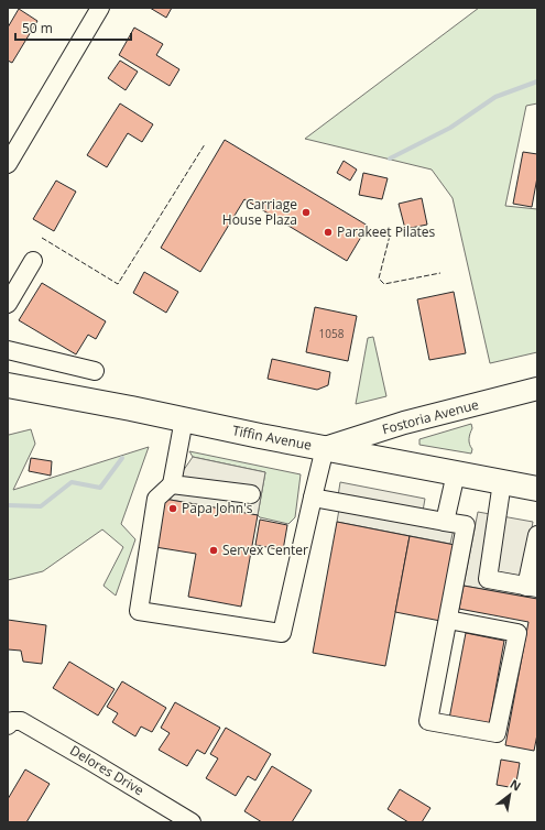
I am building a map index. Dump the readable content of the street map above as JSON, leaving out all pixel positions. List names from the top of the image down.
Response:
{
  "streets": {
    "highway": ["Tiffin Avenue"],
    "main road": ["Fostoria Avenue"],
    "street": ["Delores Drive"]
  },
  "crossings": [
    ["Fostoria Avenue", "Tiffin Avenue"]
  ],
  "places": [
    "Carriage House Plaza",
    "Parakeet Pilates",
    "Papa John's",
    "Servex Center"
  ],
  "house_numbers": ["1058"],
  "scale_bar": "50 m",
  "north": "top right"
}
